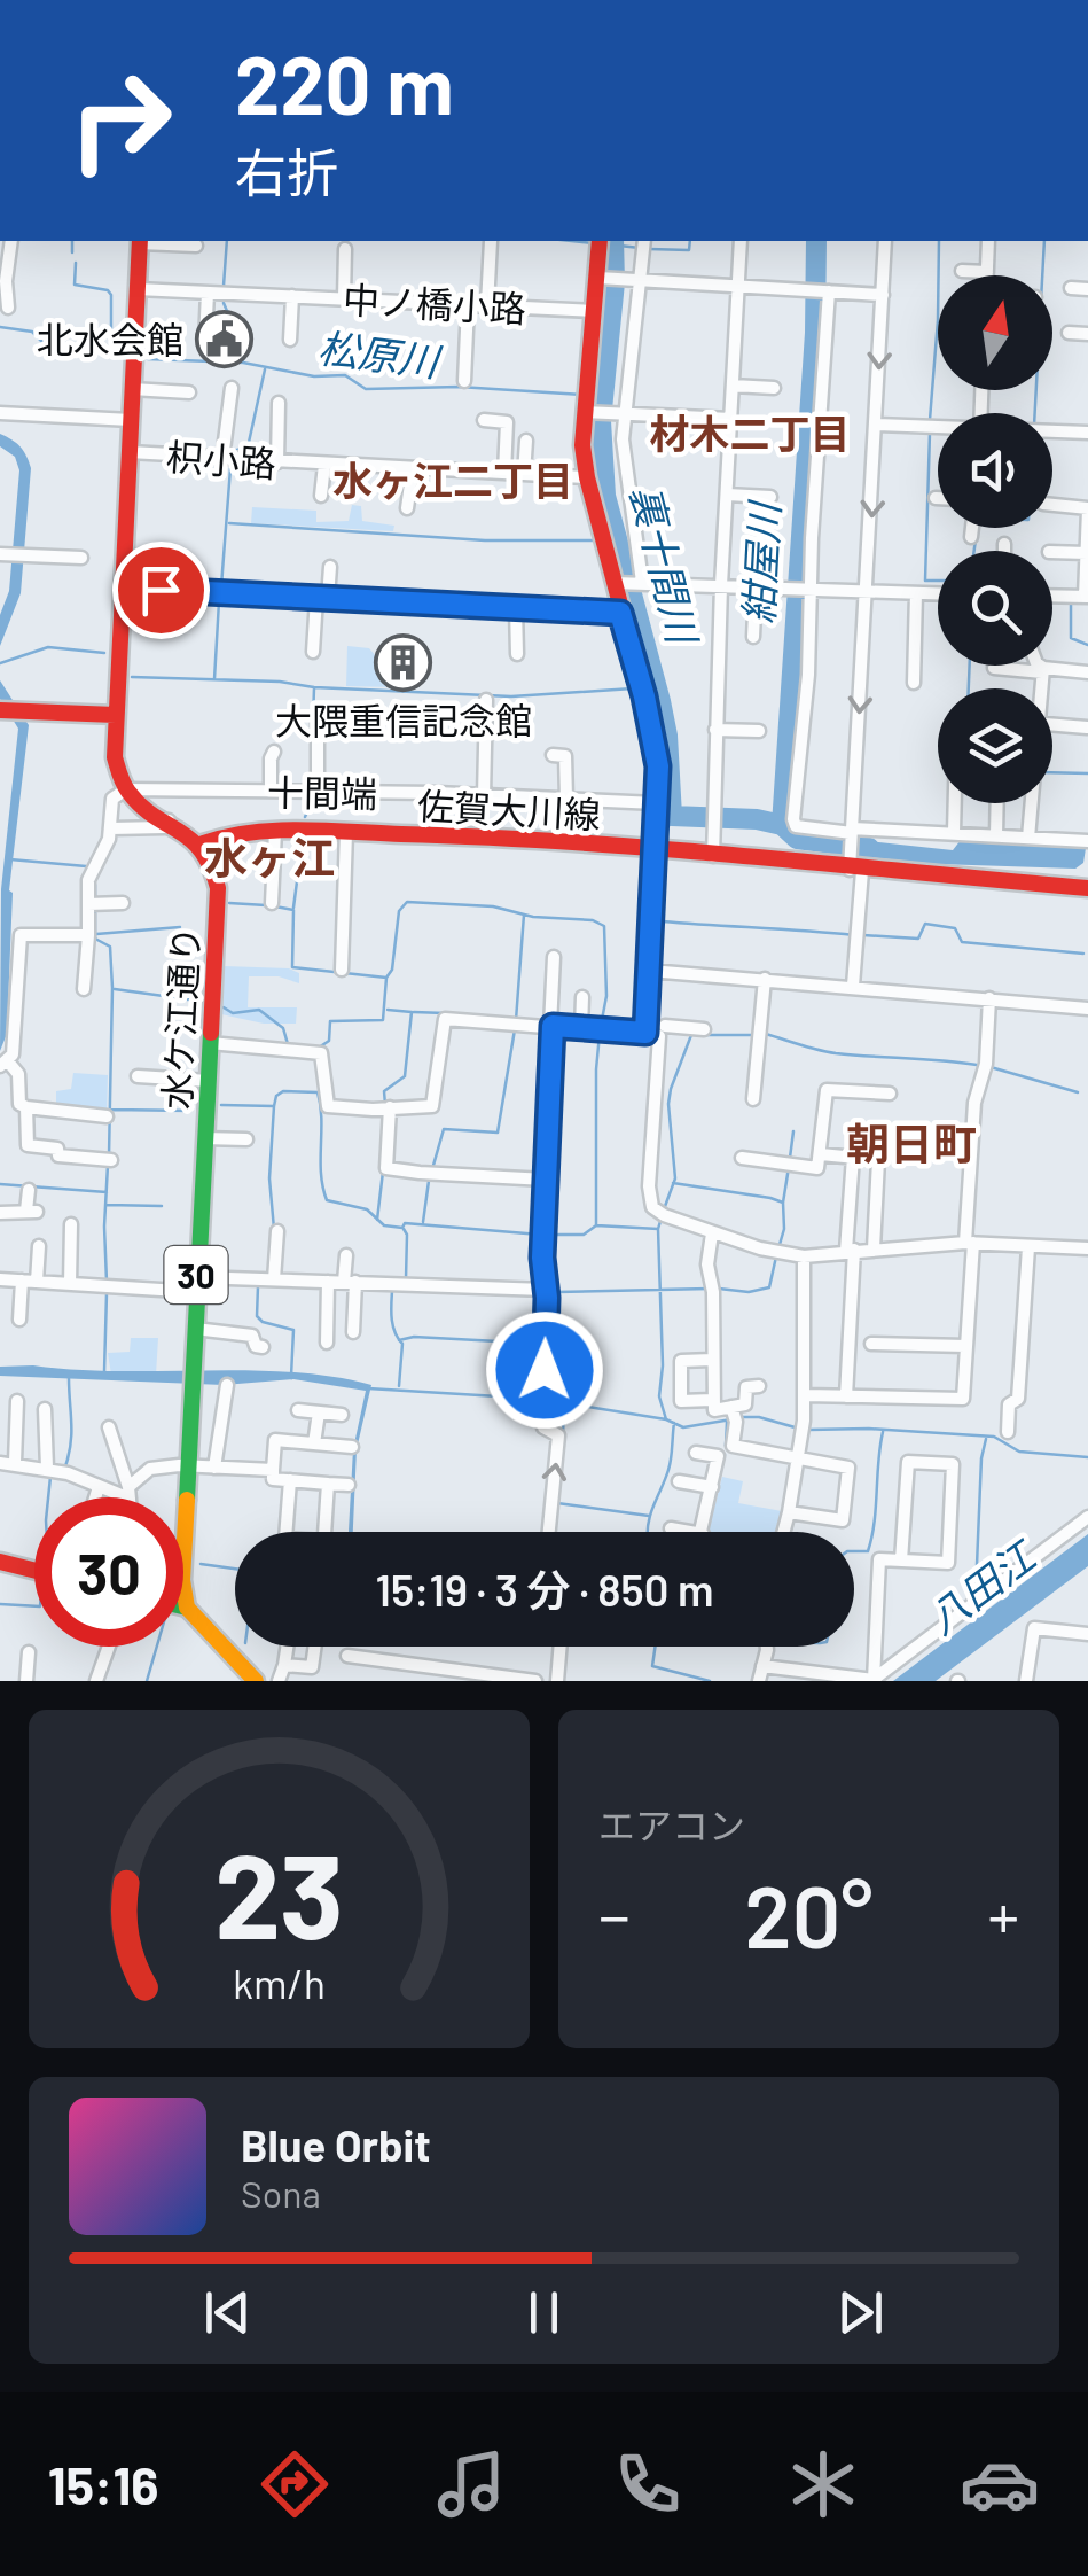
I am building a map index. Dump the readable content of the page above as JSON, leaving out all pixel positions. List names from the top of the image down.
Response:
{
  "streets": {
    "main road": ["佐賀大川線", "水ケ江通り", "30"],
    "street": ["中ノ橋小路", "枳小路", "十間端"]
  },
  "crossings": [
    ["佐賀大川線", "水ケ江通り"]
  ],
  "districts": [
    "材木二丁目",
    "水ヶ江二丁目",
    "水ヶ江",
    "朝日町"
  ],
  "water": [
    "松原川",
    "裏十間川",
    "紺屋川",
    "八田江"
  ],
  "places": {
    "public building": ["北水会館"],
    "building": ["大隈重信記念館"]
  },
  "north": "top",
  "page": {
    "turn": ["220 m", "右折"],
    "limit": "30",
    "trip": "15:19 · 3 分 · 850 m",
    "tile": "エアコン",
    "heat": ["−", "20°", "+"],
    "song": ["Blue Orbit", "Sona"],
    "tabs": "15:16",
    "gauge": ["23", "km/h"]
  }
}
